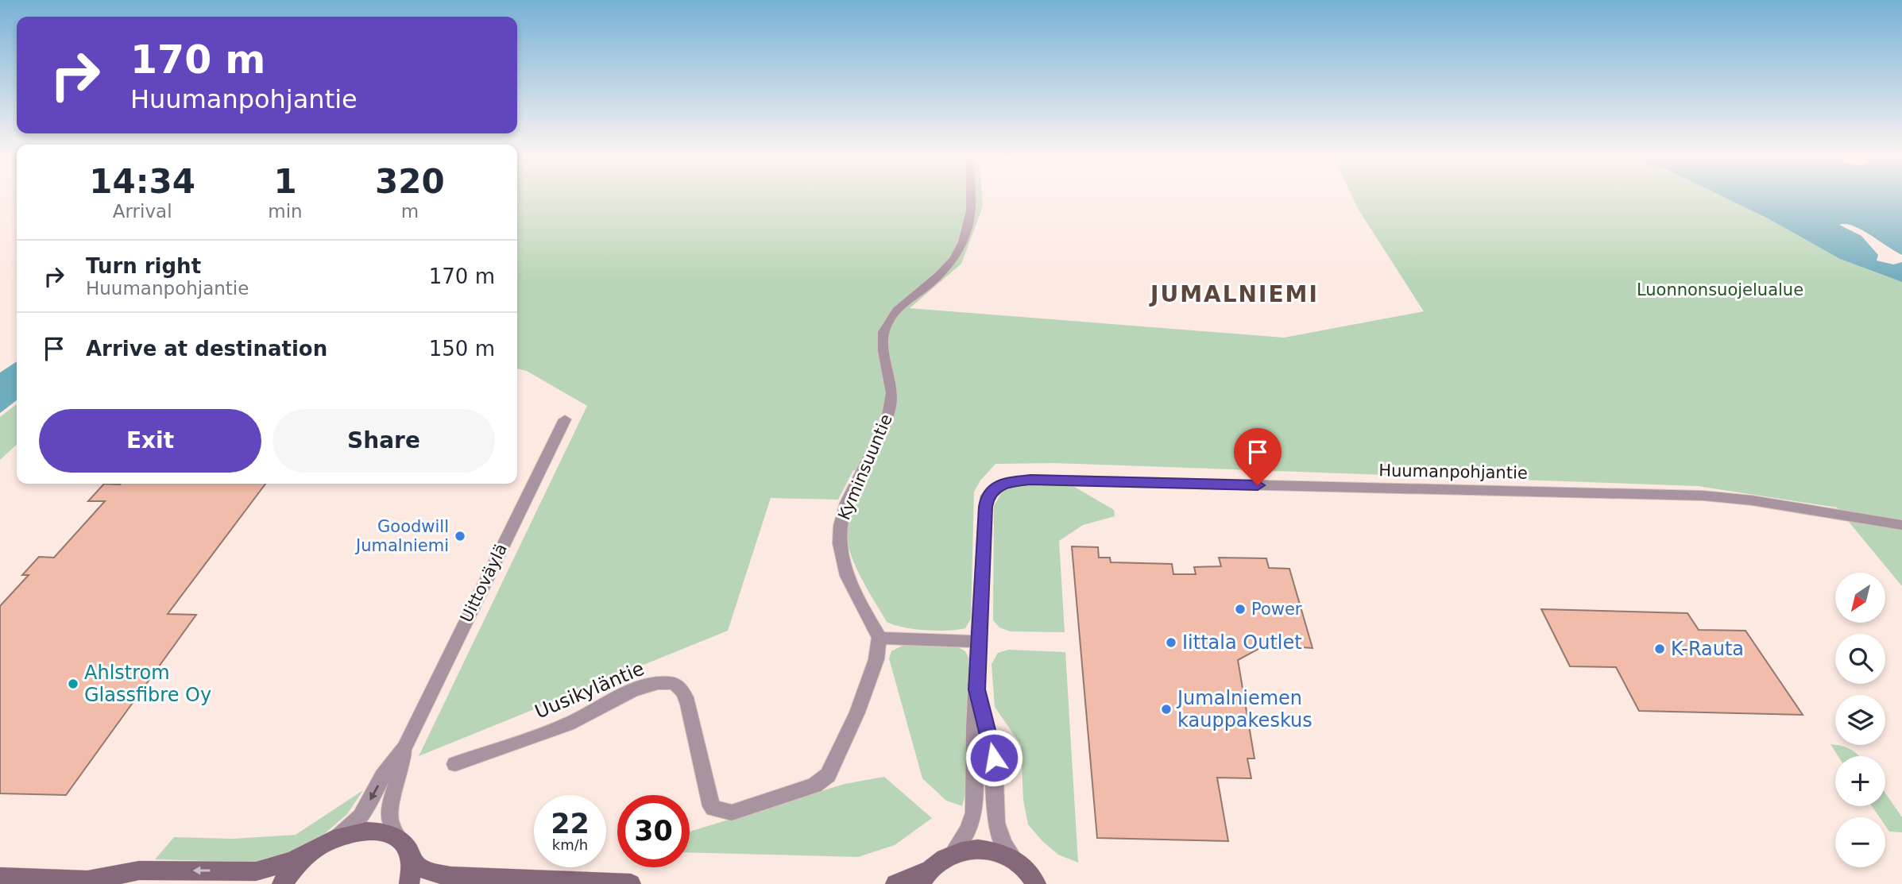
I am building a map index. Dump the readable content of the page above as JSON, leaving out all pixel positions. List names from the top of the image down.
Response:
{
  "streets": {
    "street": [
      "Kyminsuuntie",
      "Huumanpohjantie",
      "Uittoväylä",
      "Uusikyläntie"
    ]
  },
  "crossings": [
    ["Kyminsuuntie", "Uusikyläntie"]
  ],
  "districts": ["JUMALNIEMI"],
  "parks": ["Luonnonsuojelualue"],
  "places": [
    "Goodwill Jumalniemi",
    "Power",
    "Iittala Outlet",
    "K-Rauta",
    "Ahlstrom Glassfibre Oy",
    "Jumalniemen kauppakeskus"
  ],
  "north": "bottom left",
  "page": {
    "turn": ["170 m", "Huumanpohjantie"],
    "eta": [
      "14:34",
      "Arrival",
      "1",
      "min",
      "320",
      "m"
    ],
    "list": [
      {
        "name": "Turn right",
        "note": "Huumanpohjantie",
        "value": "170 m"
      },
      {
        "name": "Arrive at destination",
        "value": "150 m"
      }
    ],
    "buttons": ["Exit", "Share"],
    "map_buttons": ["+", "−"],
    "speed": "22 km/h",
    "limit": "30"
  }
}
